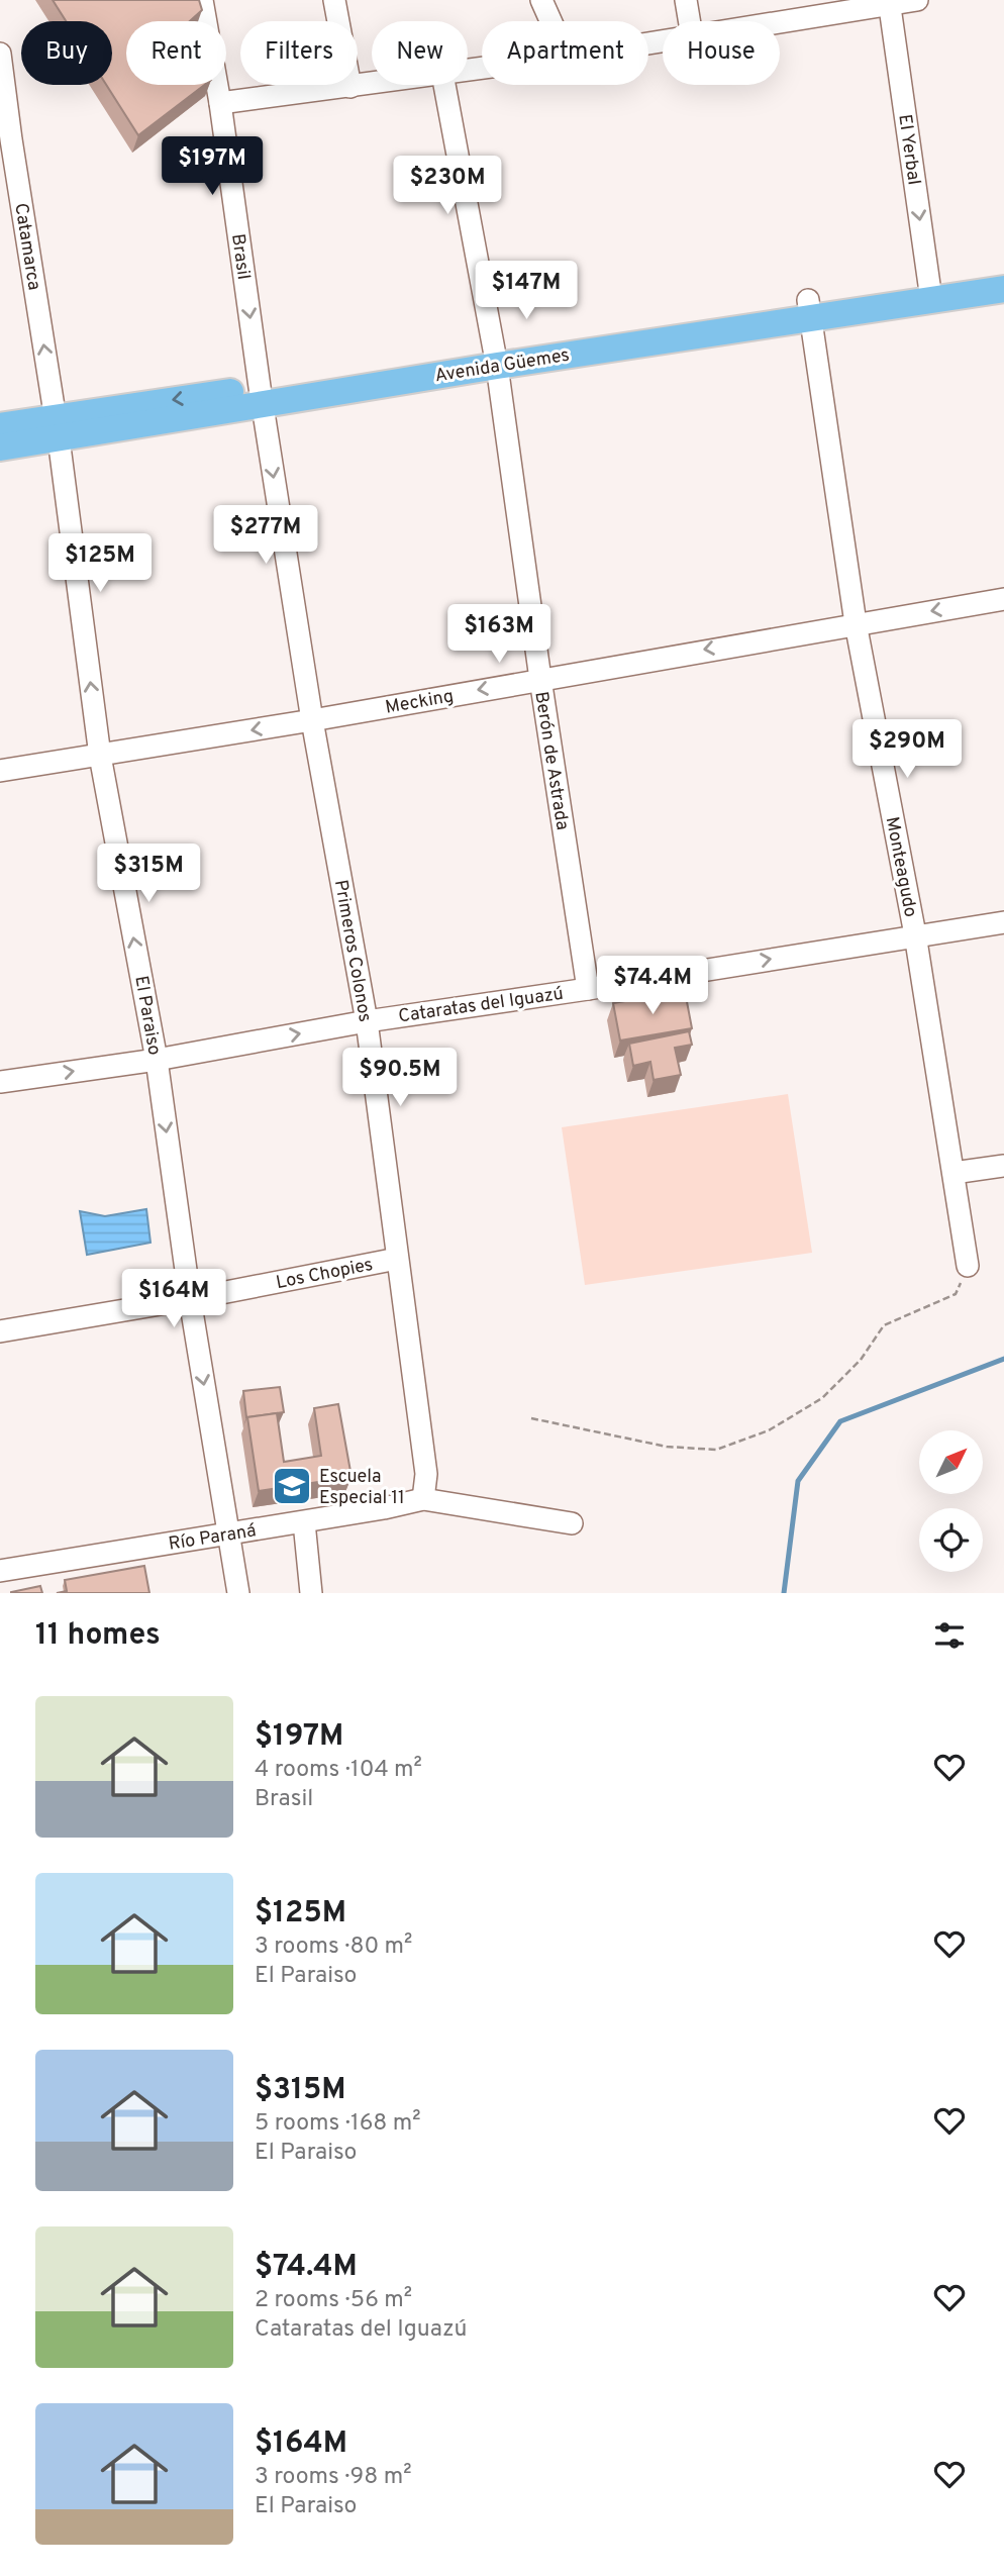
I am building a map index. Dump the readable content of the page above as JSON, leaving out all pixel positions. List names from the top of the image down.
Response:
{
  "streets": {
    "main road": ["Avenida Güemes"],
    "street": [
      "El Yerbal",
      "Catamarca",
      "Brasil",
      "Mecking",
      "Berón de Astrada",
      "Monteagudo",
      "Primeros Colonos",
      "Cataratas del Iguazú",
      "El Paraiso",
      "Los Chopies",
      "Río Paraná"
    ]
  },
  "crossings": [
    ["El Yerbal", "Avenida Güemes"],
    ["Catamarca", "Avenida Güemes"],
    ["Catamarca", "El Paraiso"],
    ["Brasil", "Avenida Güemes"],
    ["Brasil", "Primeros Colonos"],
    ["Avenida Güemes", "Berón de Astrada"],
    ["Avenida Güemes", "Monteagudo"],
    ["Avenida Güemes", "Primeros Colonos"],
    ["Avenida Güemes", "El Paraiso"],
    ["Mecking", "Berón de Astrada"],
    ["Mecking", "Monteagudo"],
    ["Mecking", "Primeros Colonos"],
    ["Mecking", "El Paraiso"],
    ["Berón de Astrada", "Cataratas del Iguazú"],
    ["Monteagudo", "Cataratas del Iguazú"],
    ["Primeros Colonos", "Cataratas del Iguazú"],
    ["Primeros Colonos", "Los Chopies"],
    ["Primeros Colonos", "Río Paraná"],
    ["Cataratas del Iguazú", "El Paraiso"],
    ["El Paraiso", "Los Chopies"],
    ["El Paraiso", "Río Paraná"]
  ],
  "one_way": [
    "El Yerbal",
    "Catamarca",
    "Brasil",
    "Mecking",
    "Cataratas del Iguazú"
  ],
  "places": {
    "school or university": ["Escuela Especial 11"]
  },
  "north": "top right",
  "page": {
    "chip": [
      "Buy",
      "Rent",
      "Filters",
      "New",
      "Apartment",
      "House"
    ],
    "price": [
      "$197M",
      "$230M",
      "$147M",
      "$277M",
      "$125M",
      "$163M",
      "$290M",
      "$315M",
      "$74.4M",
      "$90.5M",
      "$164M"
    ],
    "heading": "11 homes",
    "list": [
      {
        "name": "$197M",
        "note": "4 rooms · 104 m² · Brasil"
      },
      {
        "name": "$125M",
        "note": "3 rooms · 80 m² · El Paraiso"
      },
      {
        "name": "$315M",
        "note": "5 rooms · 168 m² · El Paraiso"
      },
      {
        "name": "$74.4M",
        "note": "2 rooms · 56 m² · Cataratas del Iguazú"
      },
      {
        "name": "$164M",
        "note": "3 rooms · 98 m² · El Paraiso"
      }
    ]
  }
}
